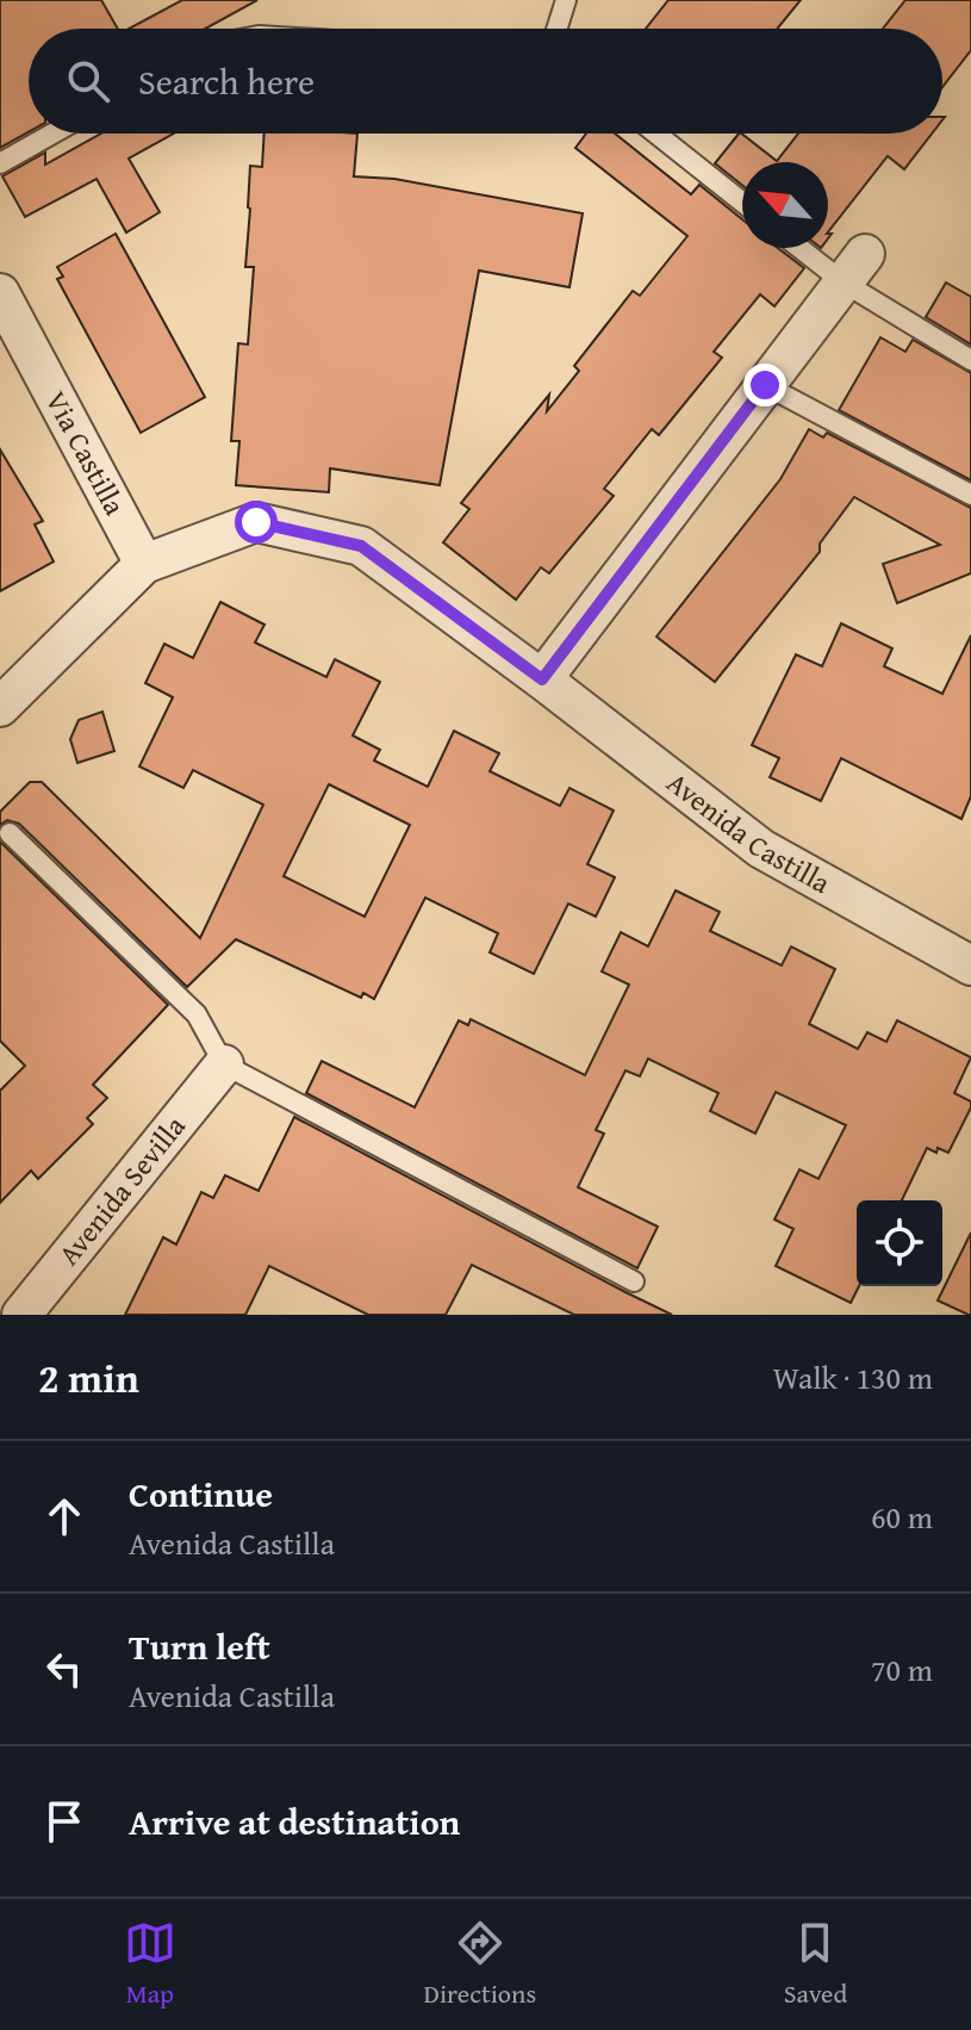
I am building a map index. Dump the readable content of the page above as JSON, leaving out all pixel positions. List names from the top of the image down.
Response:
{
  "streets": {
    "street": ["Via Castilla", "Avenida Castilla", "Avenida Sevilla"]
  },
  "crossings": [
    ["Via Castilla", "Avenida Castilla"]
  ],
  "north": "top left",
  "page": {
    "search": "Search here",
    "heading": ["2 min", "Walk · 130 m"],
    "list": [
      ["Continue", "Avenida Castilla", "60 m"],
      ["Turn left", "Avenida Castilla", "70 m"],
      "Arrive at destination"
    ],
    "nav": ["Map", "Directions", "Saved"]
  }
}
